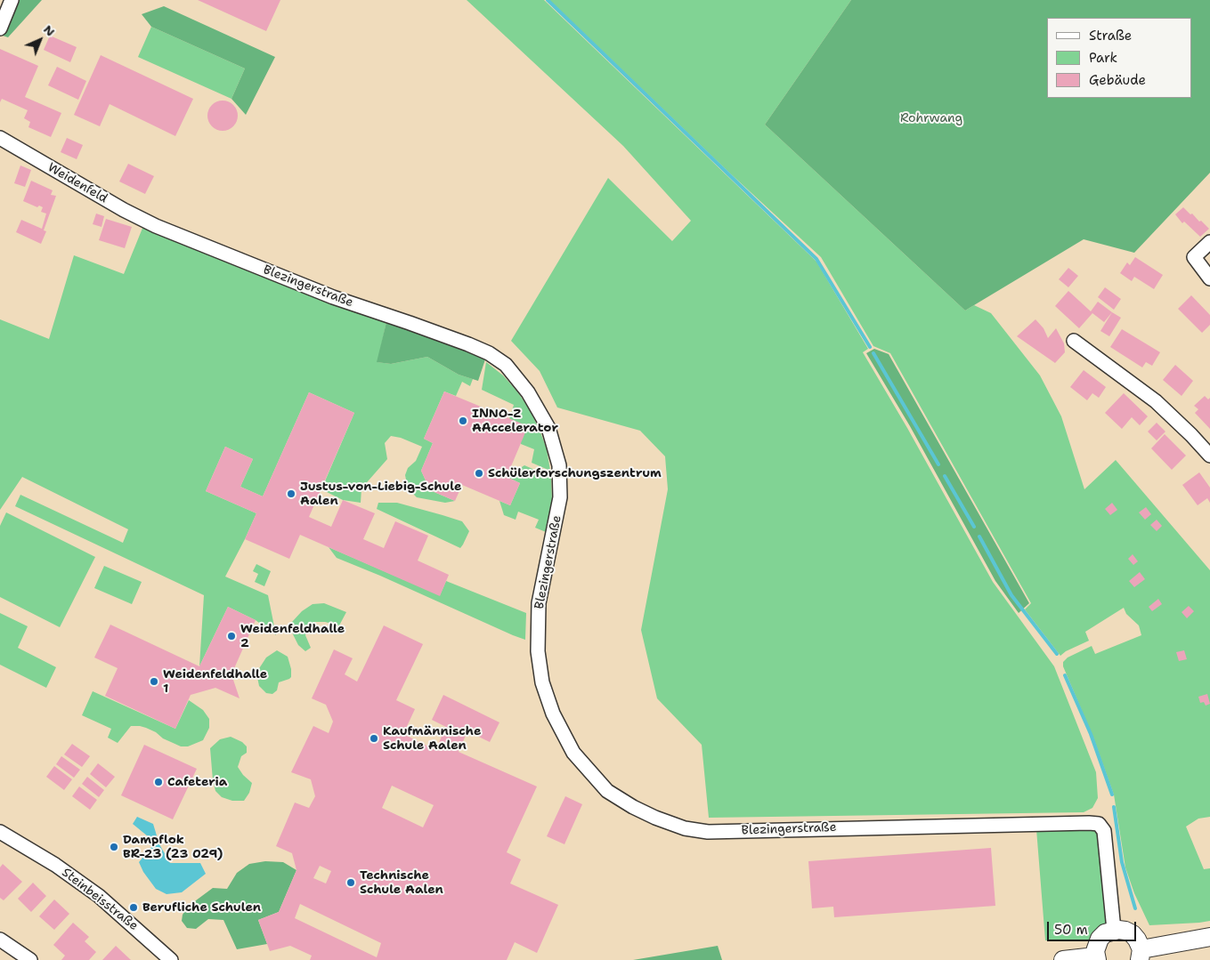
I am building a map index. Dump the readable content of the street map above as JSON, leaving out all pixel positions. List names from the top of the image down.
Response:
{
  "streets": {
    "street": ["Weidenfeld", "Blezingerstraße", "Steinbeisstraße"]
  },
  "crossings": [
    ["Weidenfeld", "Blezingerstraße"]
  ],
  "parks": ["Rohrwang"],
  "places": [
    "INNO-Z AAccelerator",
    "Schülerforschungszentrum",
    "Justus-von-Liebig-Schule Aalen",
    "Weidenfeldhalle 2",
    "Weidenfeldhalle 1",
    "Kaufmännische Schule Aalen",
    "Cafeteria",
    "Dampflok BR-23 (23 029)",
    "Technische Schule Aalen",
    "Berufliche Schulen"
  ],
  "legend": ["Straße", "Park", "Gebäude"],
  "scale_bar": "50 m",
  "north": "top right"
}
